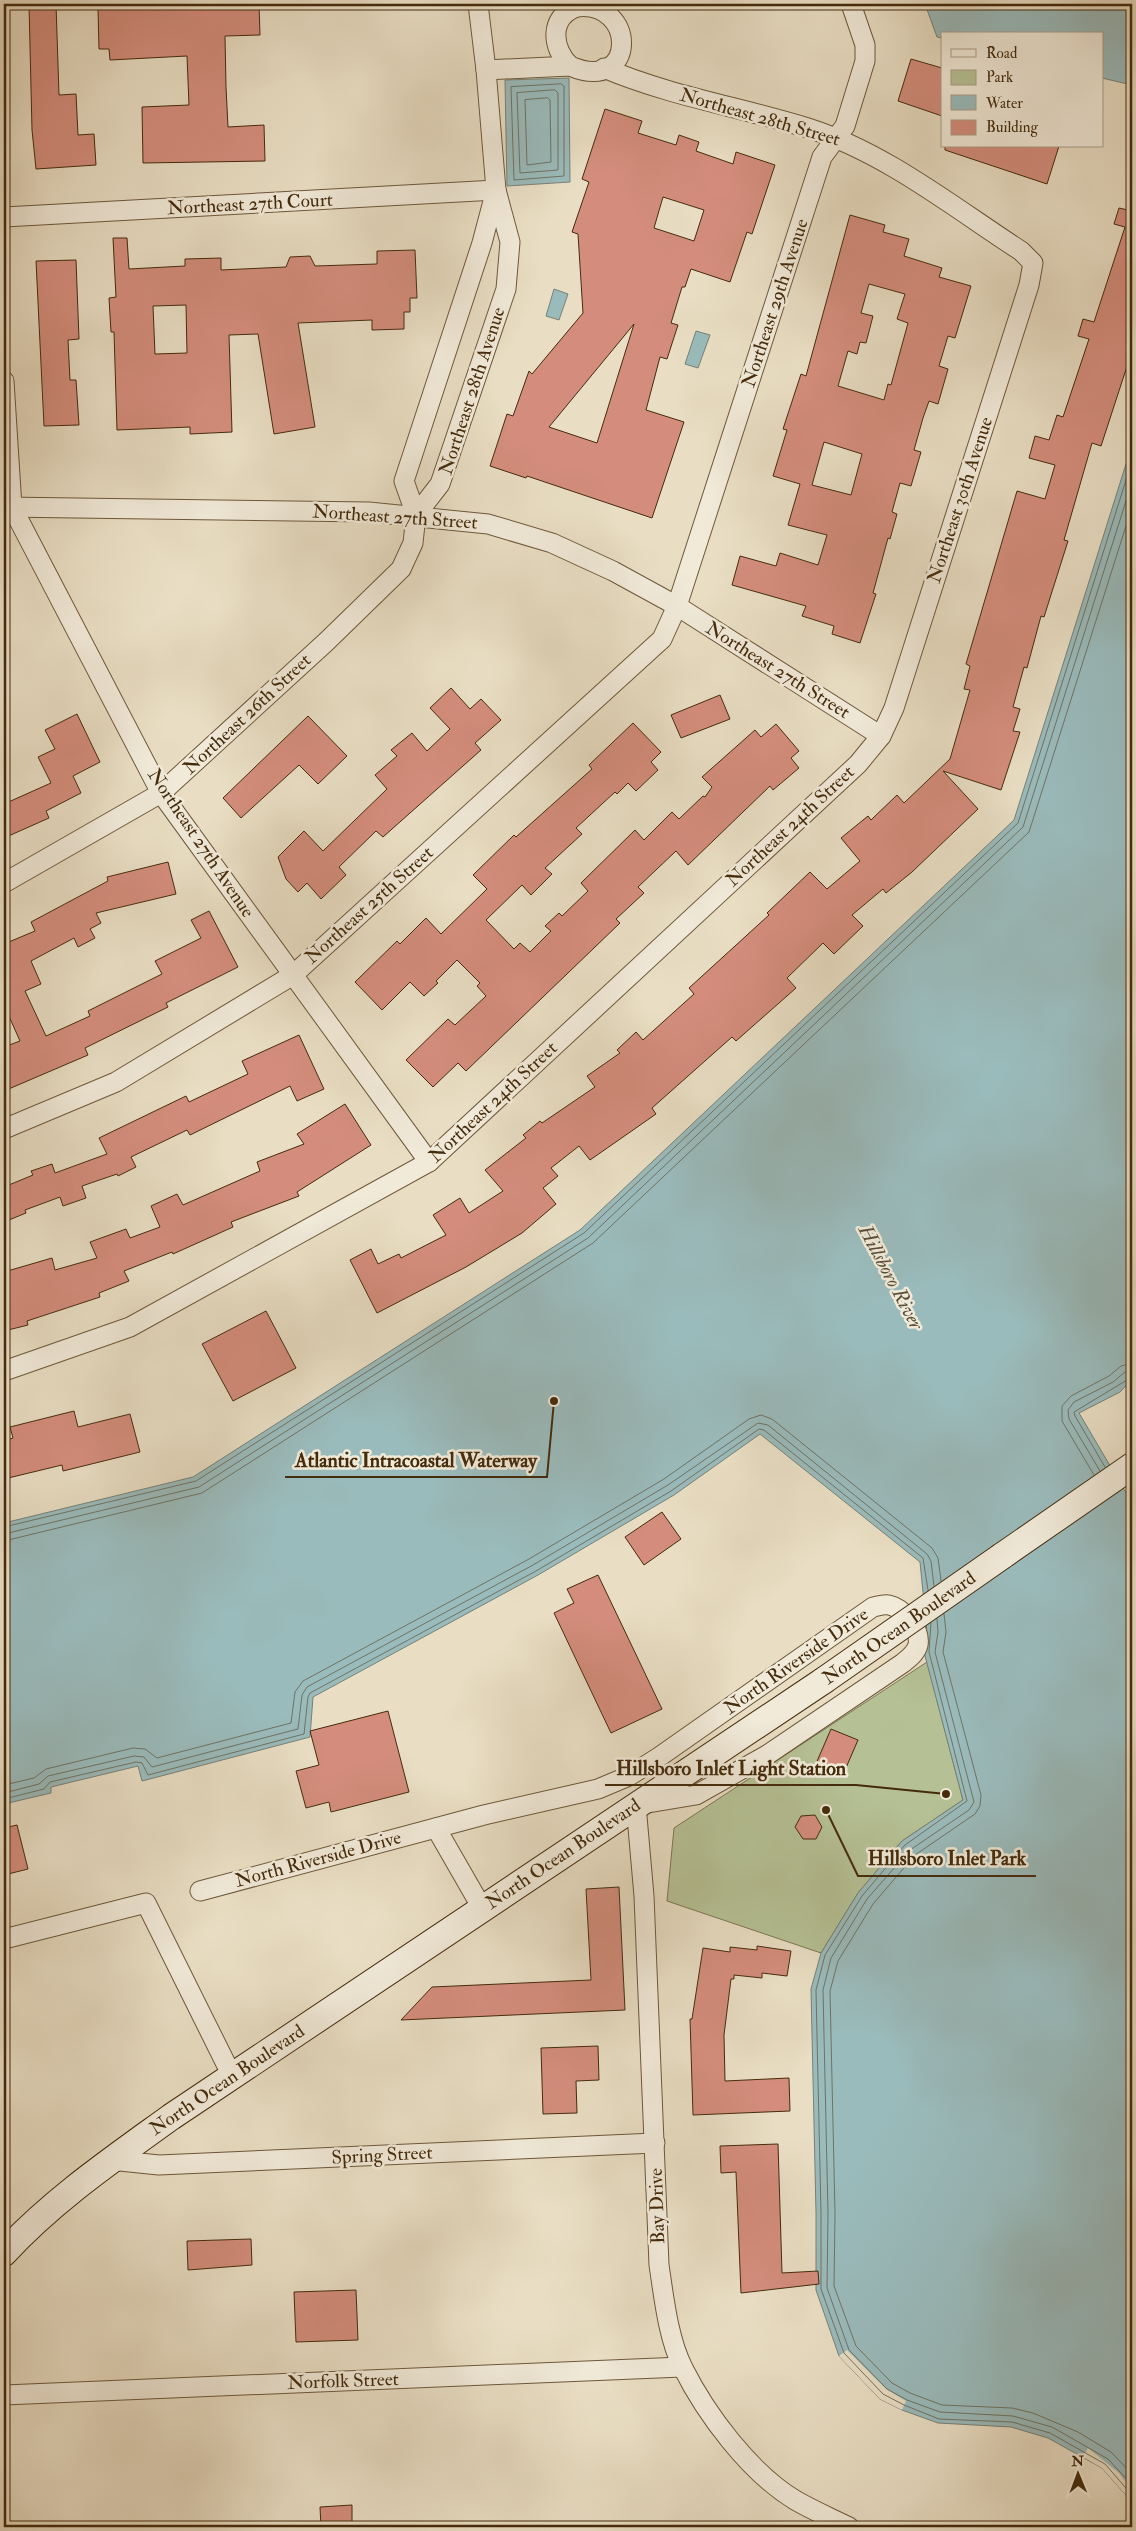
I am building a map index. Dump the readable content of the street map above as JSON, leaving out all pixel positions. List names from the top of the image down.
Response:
{
  "streets": {
    "main road": ["North Ocean Boulevard"],
    "street": [
      "Northeast 28th Street",
      "Northeast 27th Court",
      "Northeast 29th Avenue",
      "Northeast 28th Avenue",
      "Northeast 30th Avenue",
      "Northeast 27th Street",
      "Northeast 26th Street",
      "Northeast 24th Street",
      "Northeast 27th Avenue",
      "Northeast 25th Street",
      "North Riverside Drive",
      "Spring Street",
      "Bay Drive",
      "Norfolk Street"
    ]
  },
  "crossings": [
    ["Northeast 28th Street", "Northeast 29th Avenue"],
    ["Northeast 28th Street", "Northeast 30th Avenue"],
    ["Northeast 27th Court", "Northeast 28th Avenue"],
    ["Northeast 29th Avenue", "Northeast 27th Street"],
    ["Northeast 29th Avenue", "Northeast 25th Street"],
    ["Northeast 28th Avenue", "Northeast 27th Street"],
    ["Northeast 28th Avenue", "Northeast 26th Street"],
    ["Northeast 30th Avenue", "Northeast 27th Street"],
    ["Northeast 30th Avenue", "Northeast 24th Street"],
    ["Northeast 27th Street", "Northeast 26th Street"],
    ["Northeast 27th Street", "Northeast 24th Street"],
    ["Northeast 27th Street", "Northeast 27th Avenue"],
    ["Northeast 27th Street", "Northeast 25th Street"],
    ["Northeast 26th Street", "Northeast 27th Avenue"],
    ["Northeast 24th Street", "Northeast 27th Avenue"],
    ["Northeast 27th Avenue", "Northeast 25th Street"],
    ["North Ocean Boulevard", "North Riverside Drive"],
    ["North Ocean Boulevard", "Spring Street"],
    ["North Ocean Boulevard", "Bay Drive"],
    ["North Riverside Drive", "Bay Drive"],
    ["Spring Street", "Bay Drive"],
    ["Bay Drive", "Norfolk Street"]
  ],
  "water": ["Hillsboro River"],
  "places": ["Atlantic Intracoastal Waterway", "Hillsboro Inlet Light Station", "Hillsboro Inlet Park"],
  "legend": [
    "Road",
    "Park",
    "Water",
    "Building"
  ],
  "north": "top"
}
